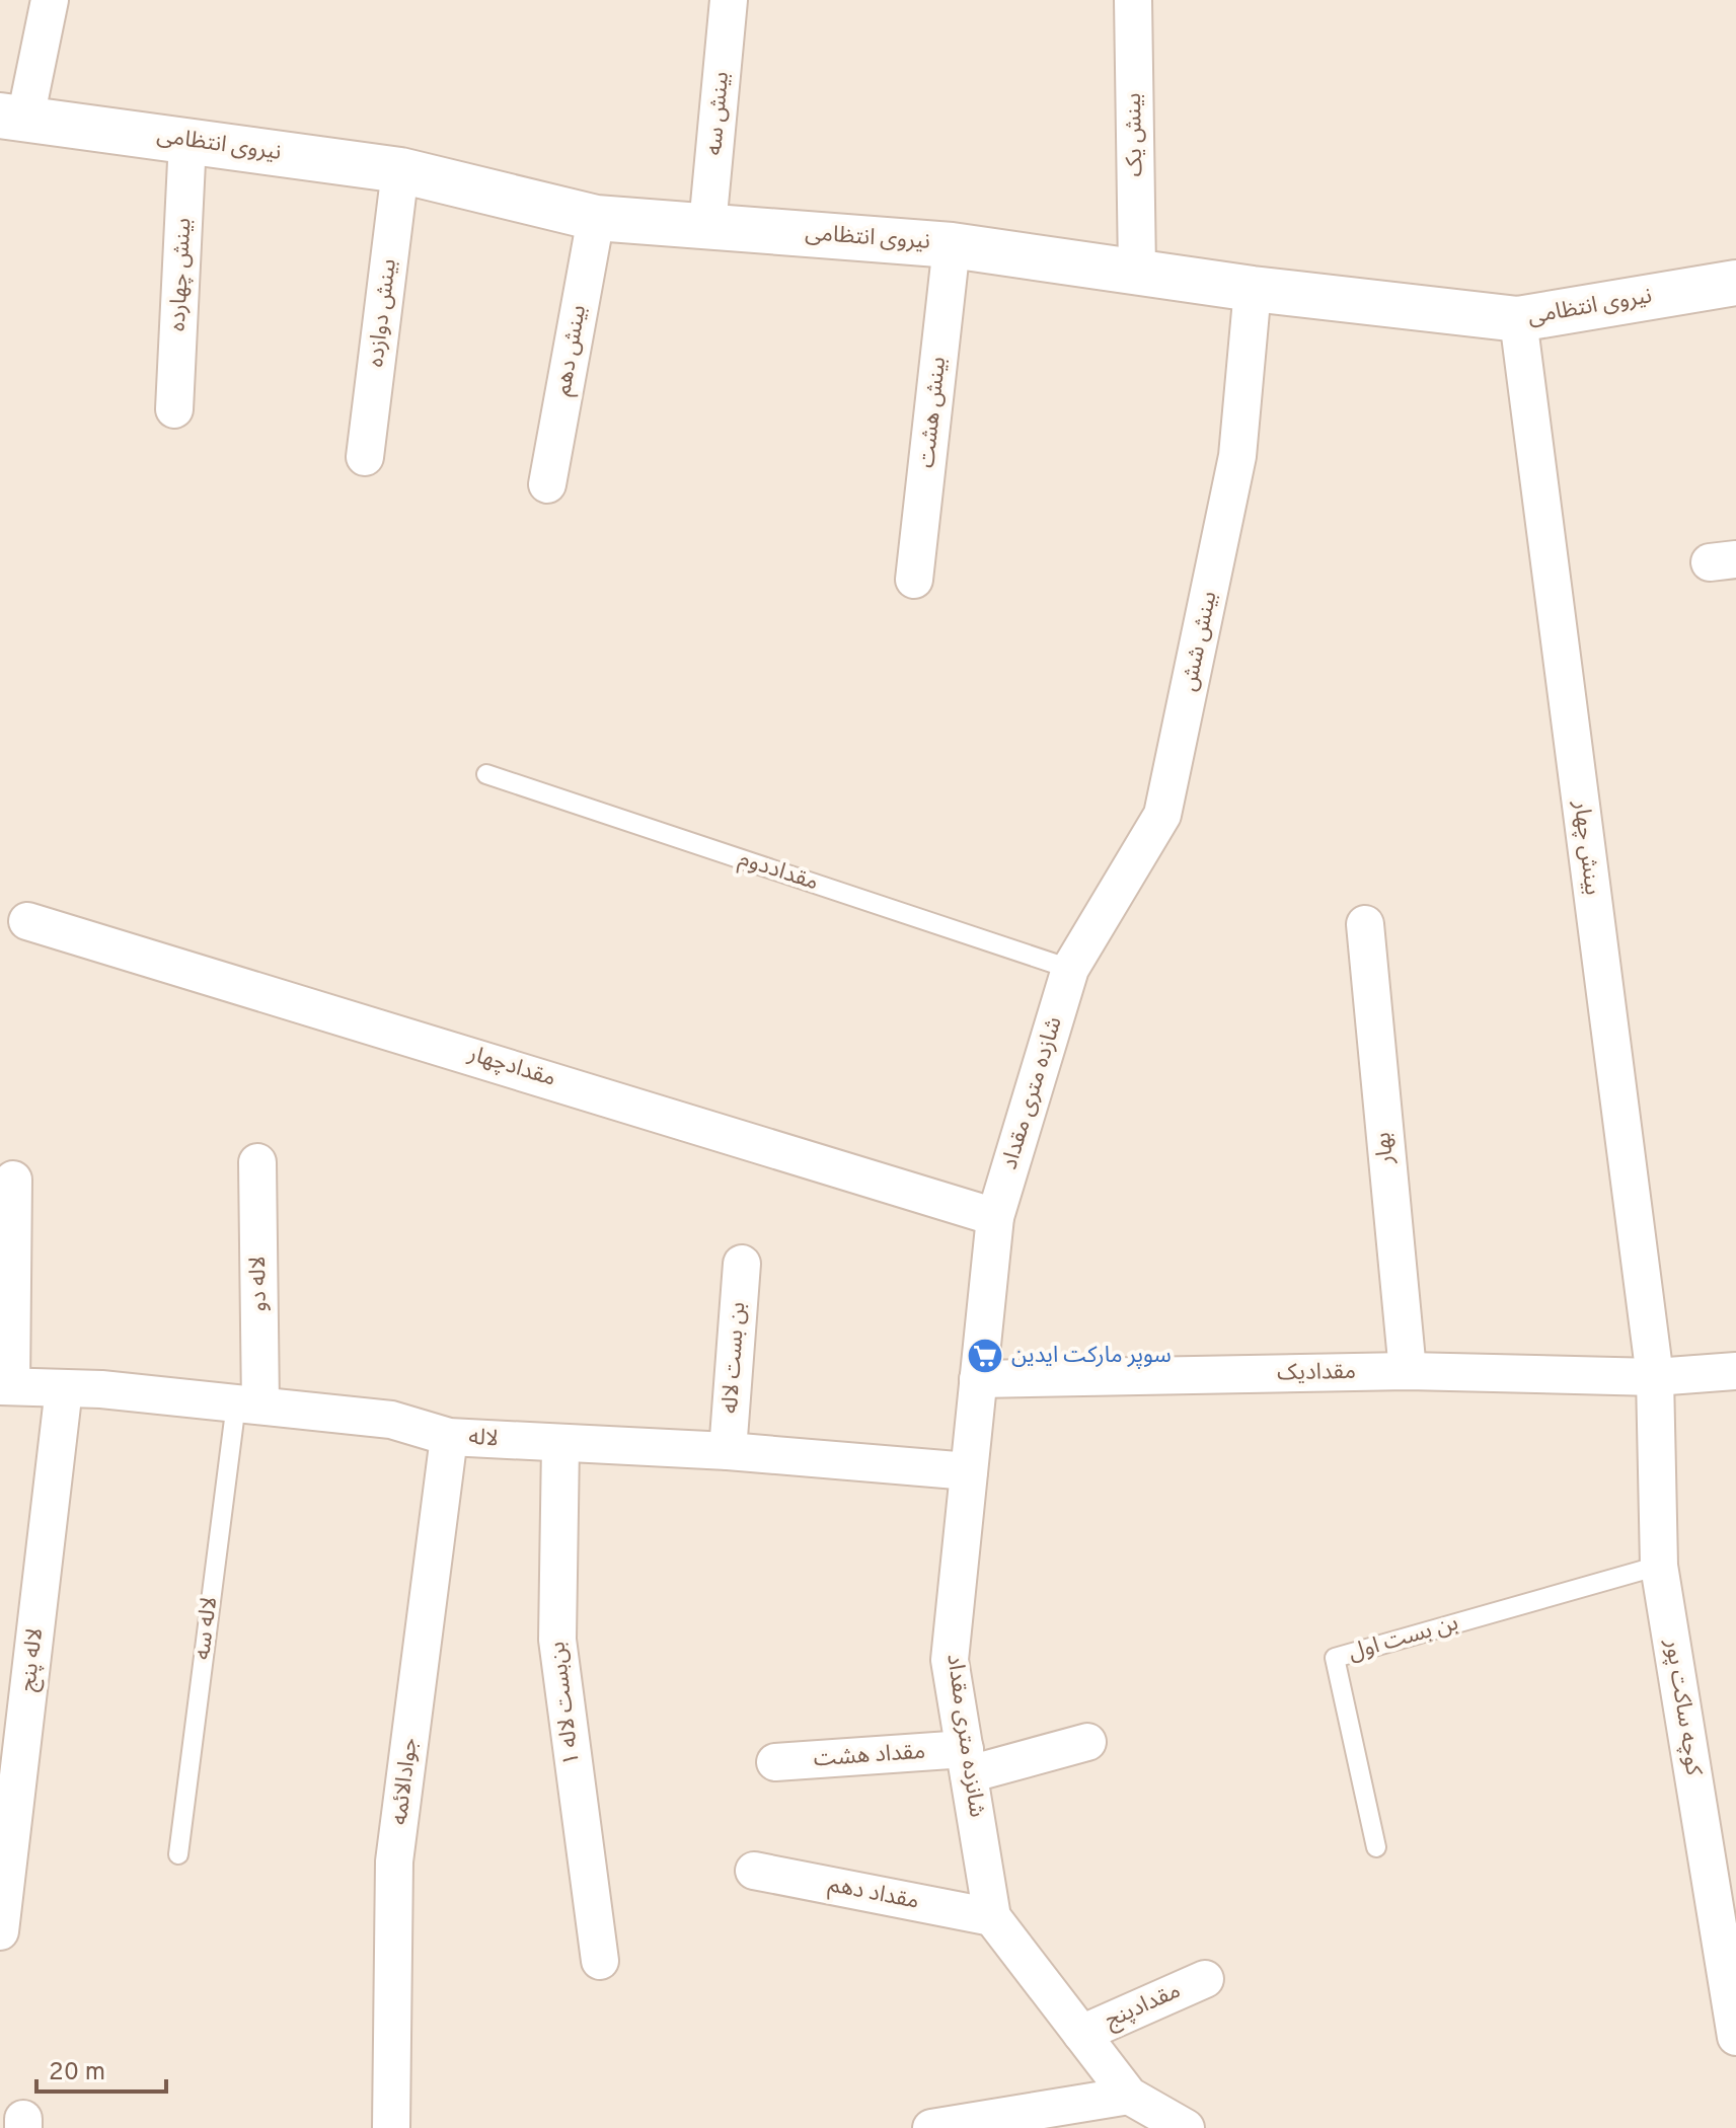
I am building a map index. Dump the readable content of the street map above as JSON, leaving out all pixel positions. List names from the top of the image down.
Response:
{
  "streets": {
    "street": [
      "بینش سه",
      "بینش یک",
      "نیروی انتظامی",
      "بینش چهارده",
      "بینش دوازده",
      "بینش دهم",
      "بینش هشت",
      "بینش شش",
      "بینش چهار",
      "مقدادچهار",
      "شازده متری مقداد",
      "بهار",
      "لاله دو",
      "بن بست لاله",
      "مقدادیک",
      "لاله",
      "لاله پنج",
      "بن‌بست لاله ۱",
      "کوچه ساکت پور",
      "شانزده متری مقداد",
      "مقداد هشت",
      "جوادالائمه",
      "مقداد دهم",
      "مقدادپنج"
    ],
    "lane": ["مقداددوم", "لاله سه", "بن بست اول"]
  },
  "crossings": [
    ["بینش سه", "نیروی انتظامی"],
    ["بینش یک", "نیروی انتظامی"],
    ["نیروی انتظامی", "بینش چهارده"],
    ["نیروی انتظامی", "بینش دوازده"],
    ["نیروی انتظامی", "بینش دهم"],
    ["نیروی انتظامی", "بینش هشت"],
    ["نیروی انتظامی", "بینش شش"],
    ["نیروی انتظامی", "بینش چهار"],
    ["بینش شش", "مقداددوم"],
    ["بینش شش", "شازده متری مقداد"],
    ["بینش چهار", "مقدادیک"],
    ["بینش چهار", "کوچه ساکت پور"],
    ["مقداددوم", "شازده متری مقداد"],
    ["مقدادچهار", "شازده متری مقداد"],
    ["مقدادچهار", "شانزده متری مقداد"],
    ["شازده متری مقداد", "شانزده متری مقداد"],
    ["بهار", "مقدادیک"],
    ["لاله دو", "لاله"],
    ["لاله دو", "لاله سه"],
    ["بن بست لاله", "لاله"],
    ["مقدادیک", "کوچه ساکت پور"],
    ["مقدادیک", "شانزده متری مقداد"],
    ["لاله", "لاله سه"],
    ["لاله", "لاله پنج"],
    ["لاله", "بن‌بست لاله ۱"],
    ["لاله", "شانزده متری مقداد"],
    ["لاله", "جوادالائمه"],
    ["بن بست اول", "کوچه ساکت پور"],
    ["شانزده متری مقداد", "مقداد هشت"],
    ["شانزده متری مقداد", "مقداد دهم"],
    ["شانزده متری مقداد", "مقدادپنج"]
  ],
  "places": {
    "supermarket": ["سوپر مارکت ایدین"]
  },
  "scale_bar": "20 m"
}
